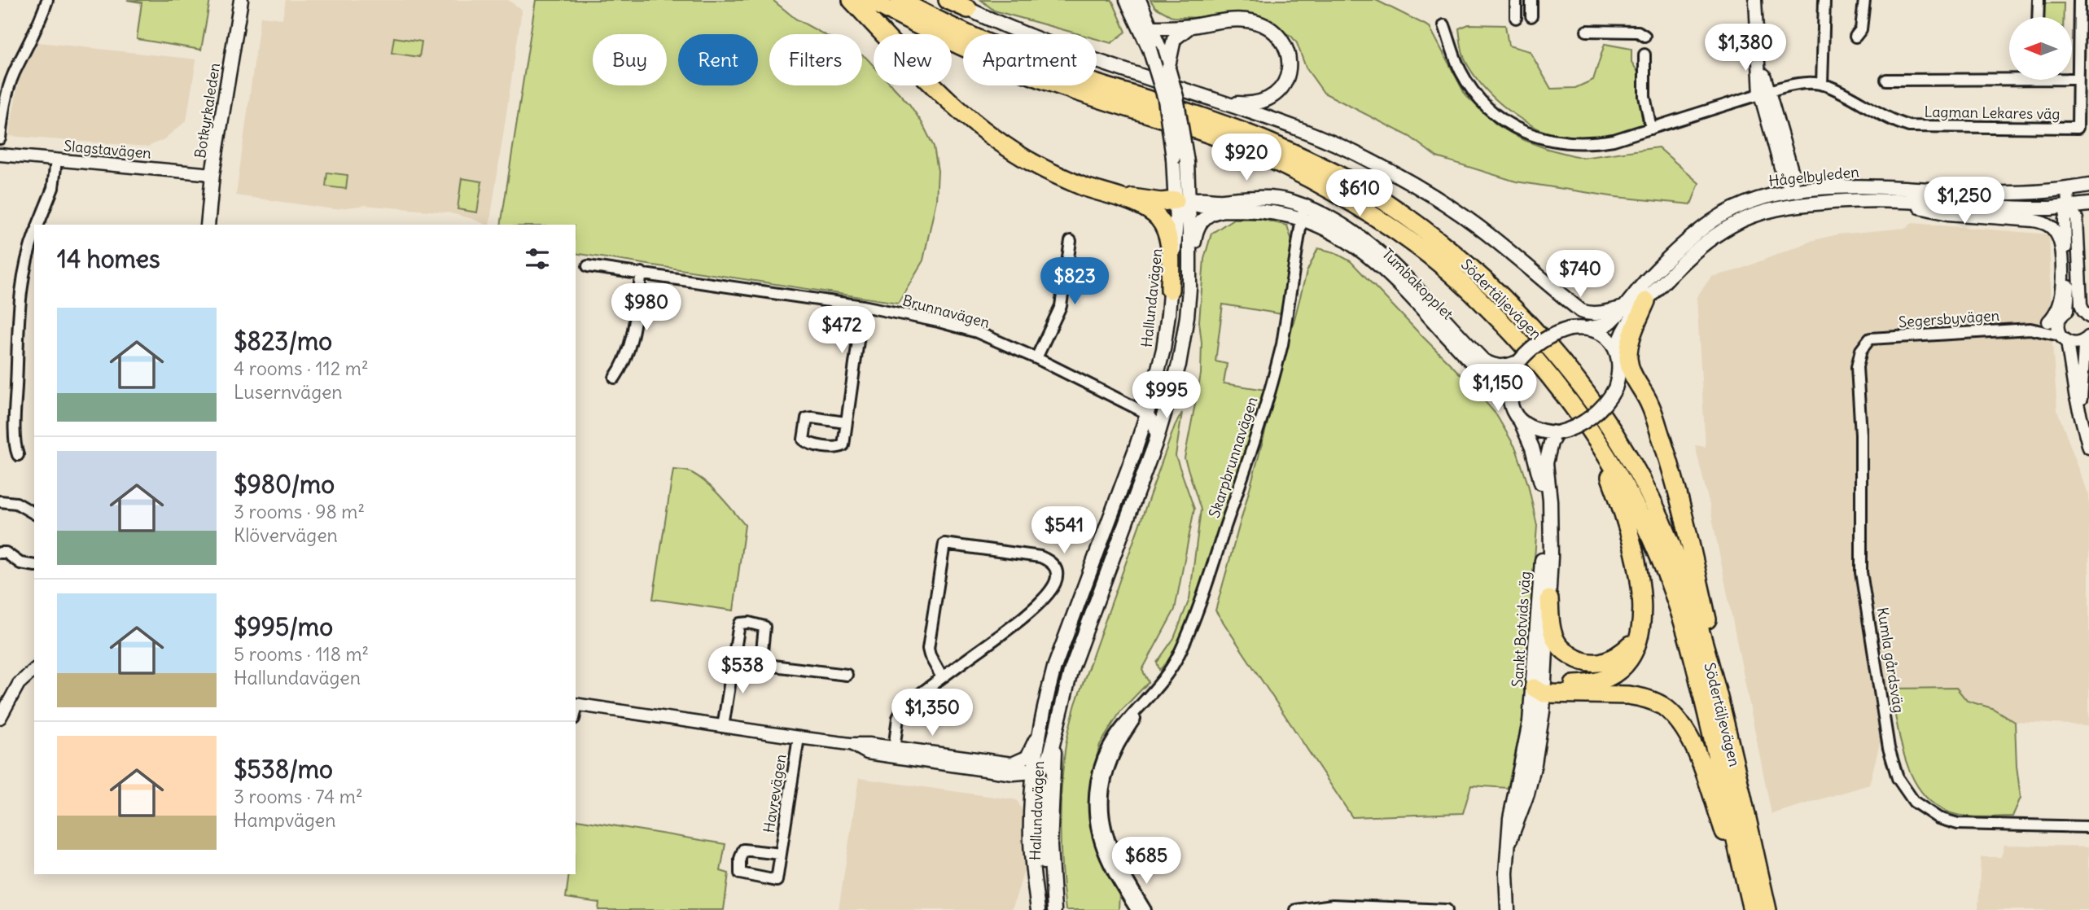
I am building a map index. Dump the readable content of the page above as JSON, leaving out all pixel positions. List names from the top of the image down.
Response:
{
  "streets": {
    "highway": ["Södertäljevägen"],
    "main road": [
      "Botkyrkaleden",
      "Hågelbyleden",
      "Tumbakopplet",
      "Hallundavägen",
      "Sankt Botvids väg"
    ],
    "street": [
      "Lagman Lekares väg",
      "Slagstavägen",
      "Brunnavägen",
      "Segersbyvägen",
      "Skarpbrunnavägen",
      "Kumla gårdsväg",
      "Havrevägen"
    ]
  },
  "crossings": [
    ["Botkyrkaleden", "Slagstavägen"],
    ["Hågelbyleden", "Tumbakopplet"],
    ["Hågelbyleden", "Sankt Botvids väg"],
    ["Tumbakopplet", "Hallundavägen"],
    ["Tumbakopplet", "Skarpbrunnavägen"],
    ["Tumbakopplet", "Sankt Botvids väg"],
    ["Hallundavägen", "Brunnavägen"],
    ["Segersbyvägen", "Kumla gårdsväg"]
  ],
  "north": "left",
  "page": {
    "price": [
      "$1,380",
      "$920",
      "$610",
      "$1,250",
      "$740",
      "$823",
      "$980",
      "$472",
      "$1,150",
      "$995",
      "$541",
      "$538",
      "$1,350",
      "$685"
    ],
    "chip": [
      "Buy",
      "Rent",
      "Filters",
      "New",
      "Apartment"
    ],
    "heading": "14 homes",
    "list": [
      {
        "name": "$823/mo",
        "note": "4 rooms · 112 m² · Lusernvägen"
      },
      {
        "name": "$980/mo",
        "note": "3 rooms · 98 m² · Klövervägen"
      },
      {
        "name": "$995/mo",
        "note": "5 rooms · 118 m² · Hallundavägen"
      },
      {
        "name": "$538/mo",
        "note": "3 rooms · 74 m² · Hampvägen"
      }
    ]
  }
}
